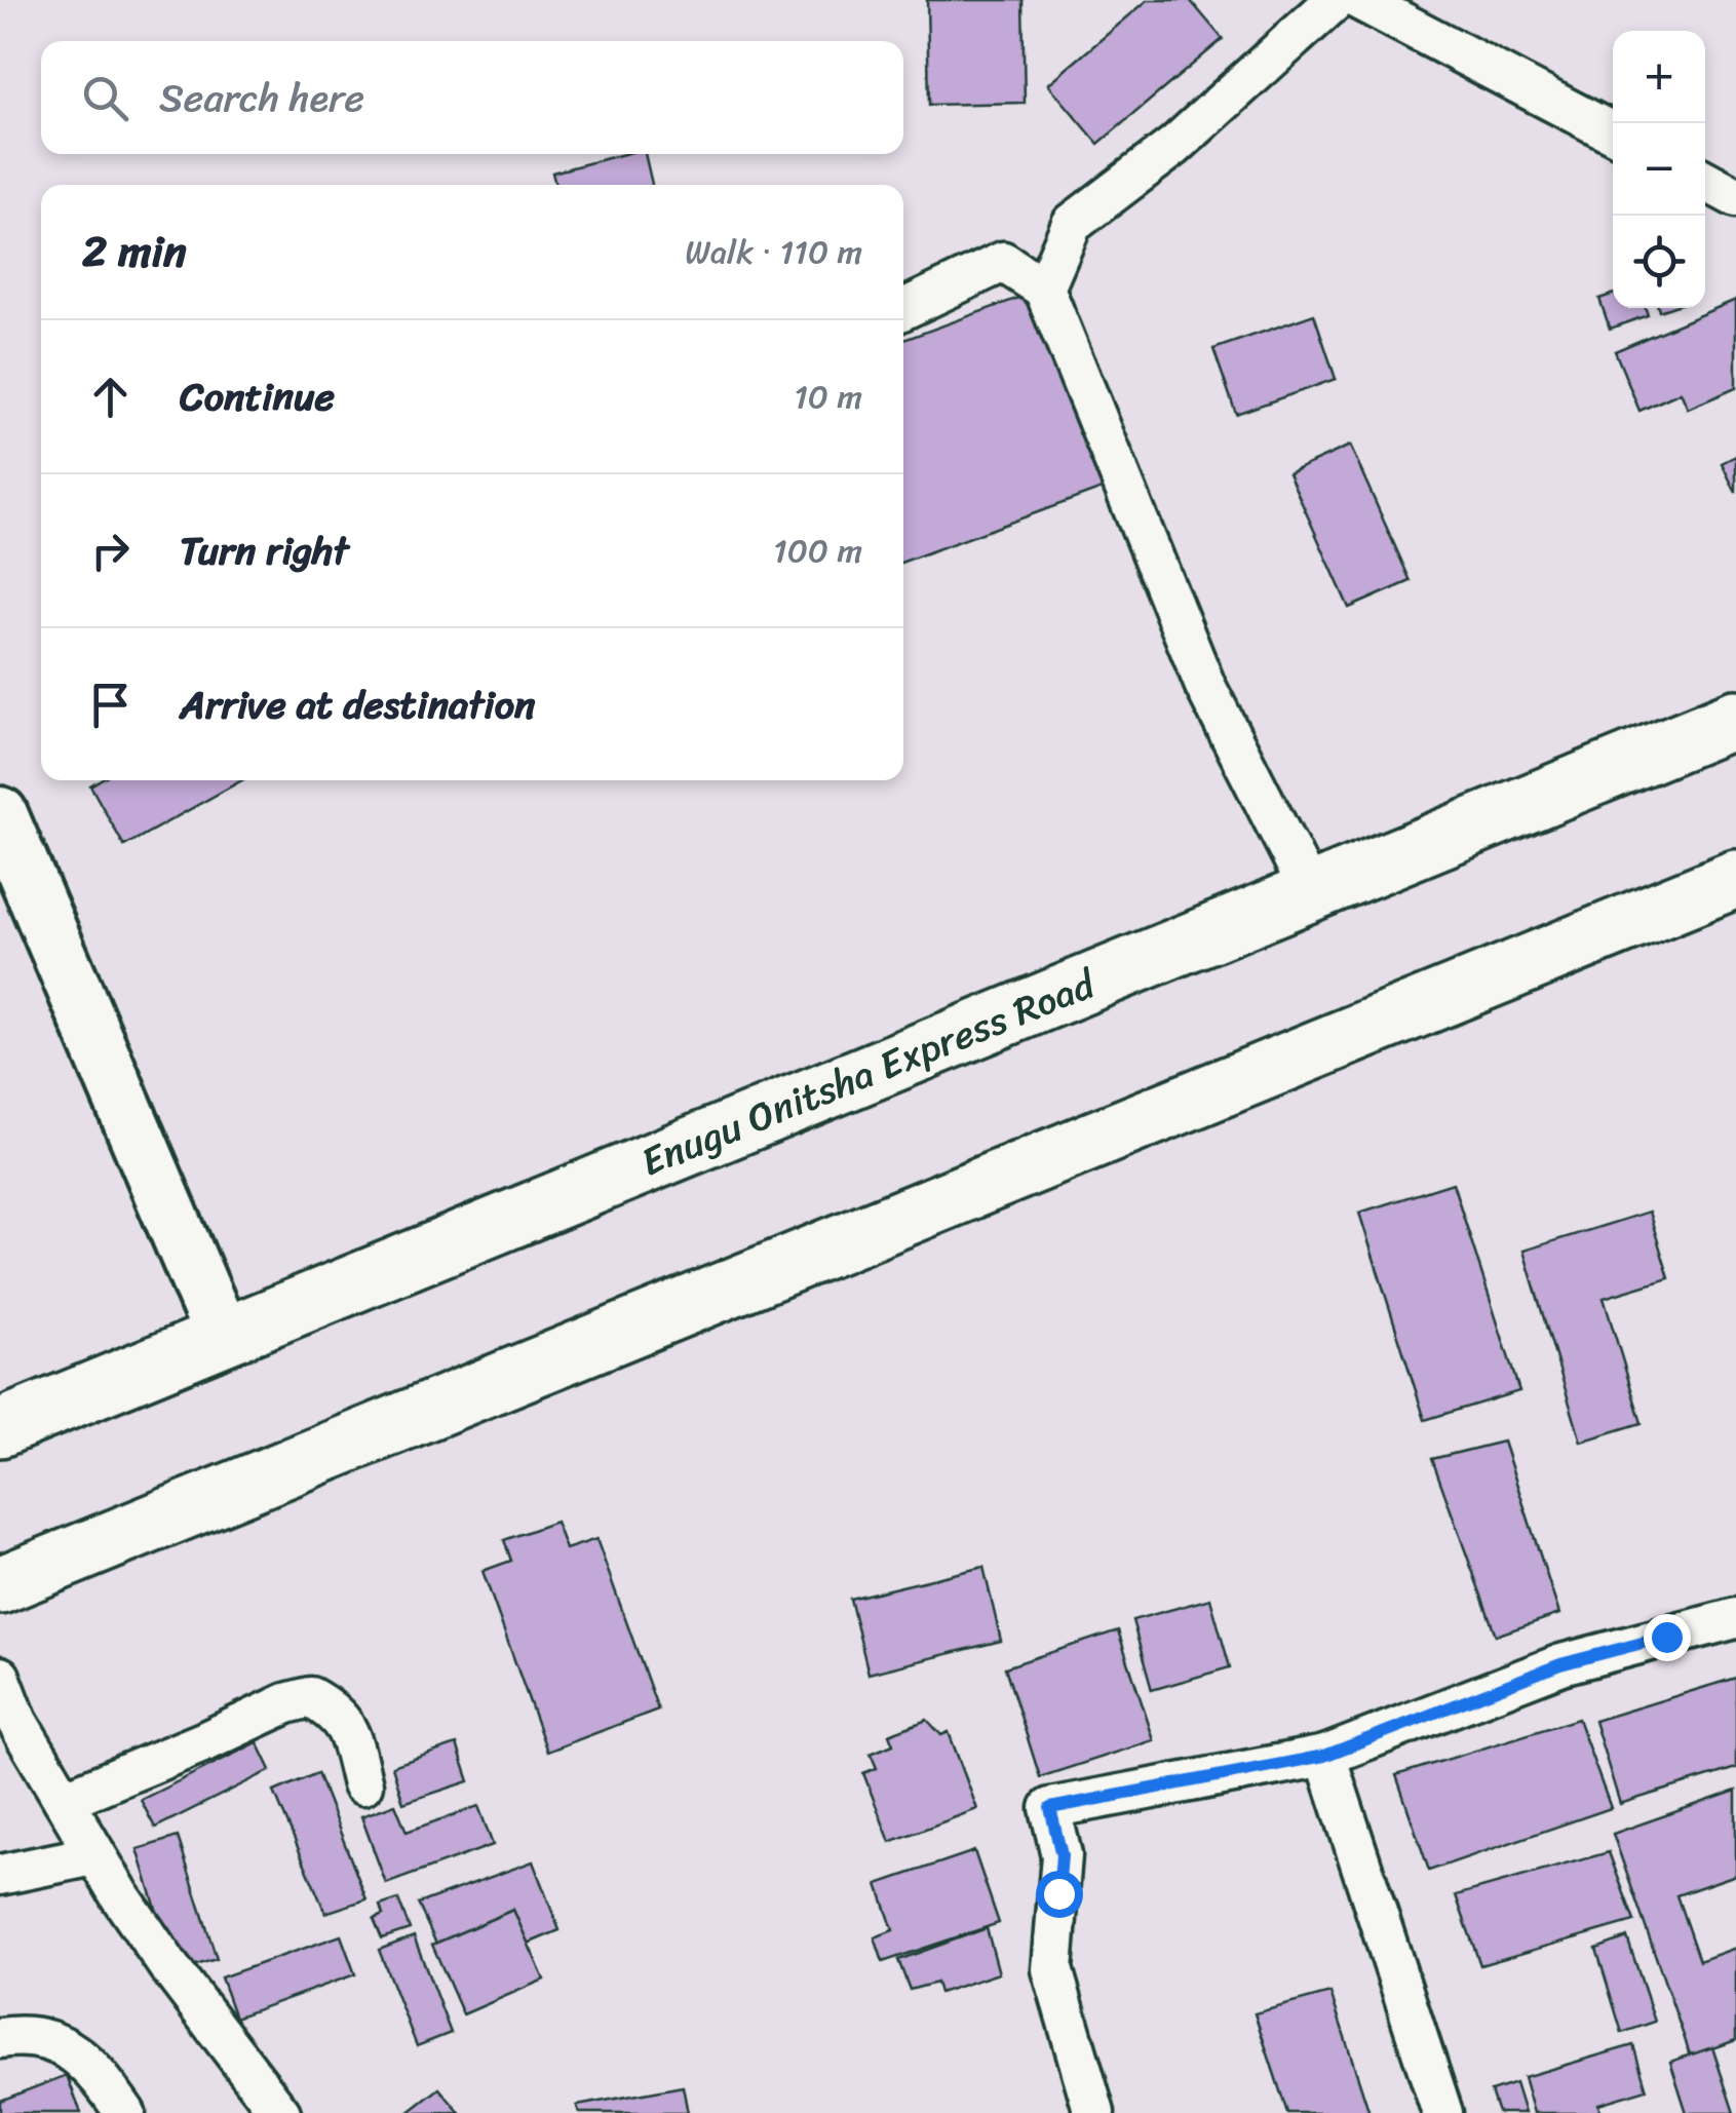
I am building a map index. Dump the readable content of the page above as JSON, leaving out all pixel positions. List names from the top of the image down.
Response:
{
  "streets": {
    "highway": ["Enugu Onitsha Express Road"]
  },
  "page": {
    "map_buttons": ["+", "−"],
    "search": "Search here",
    "heading": ["2 min", "Walk · 110 m"],
    "list": [
      ["Continue", "10 m"],
      ["Turn right", "100 m"],
      "Arrive at destination"
    ]
  }
}
